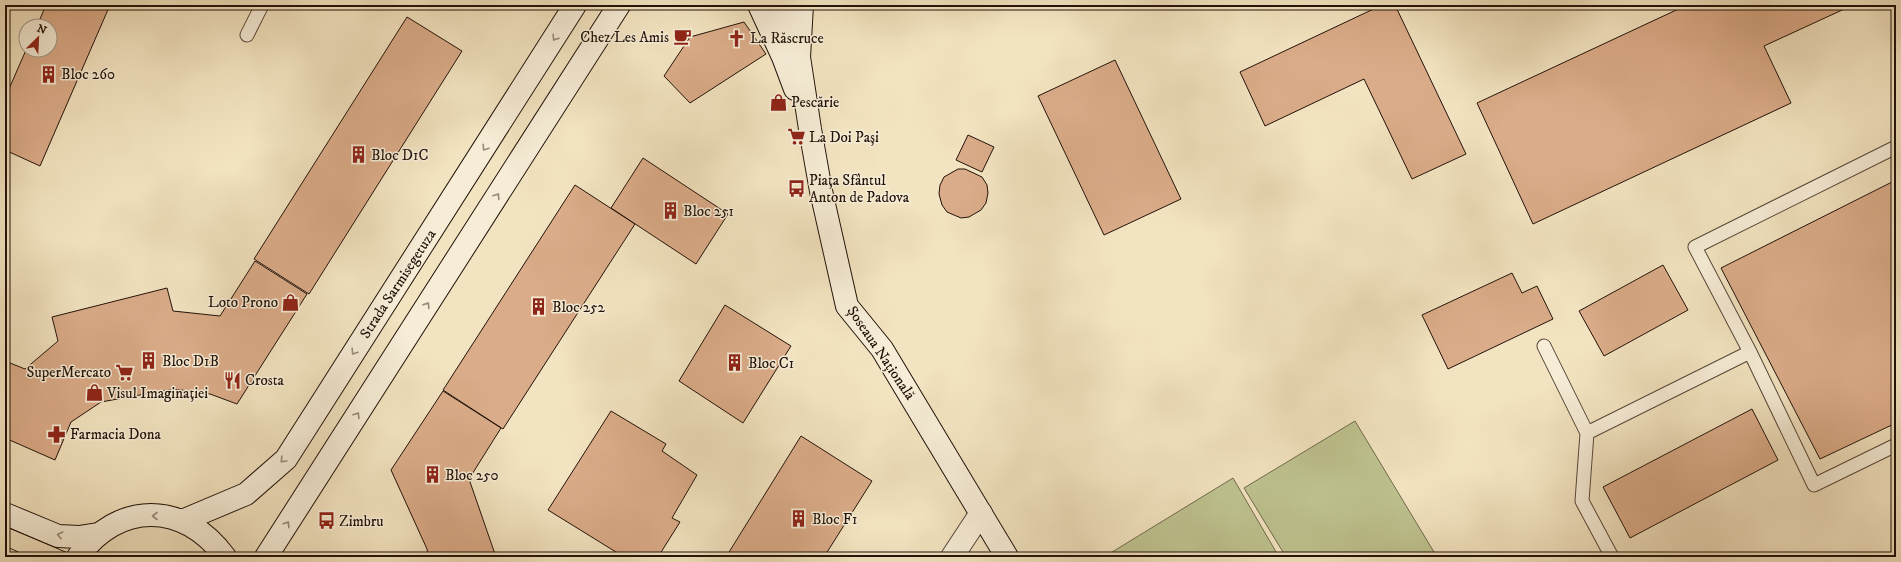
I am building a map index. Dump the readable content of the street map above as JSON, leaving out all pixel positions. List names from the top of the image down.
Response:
{
  "streets": {
    "street": ["Strada Sarmisegetuza", "Șoseaua Națională"]
  },
  "places": {
    "cafe": ["Chez Les Amis"],
    "church": ["La Răscruce"],
    "building": [
      "Bloc 260",
      "Bloc D1C",
      "Bloc 251",
      "Bloc 252",
      "Bloc D1B",
      "Bloc C1",
      "Bloc 250",
      "Bloc F1"
    ],
    "shop": ["Pescărie", "Loto Prono", "Visul Imaginației"],
    "supermarket": ["La Doi Pași", "SuperMercato"],
    "bus stop": ["Piața Sfântul Anton de Padova", "Zimbru"],
    "restaurant": ["Crosta"],
    "pharmacy": ["Farmacia Dona"]
  },
  "north": "top right"
}
